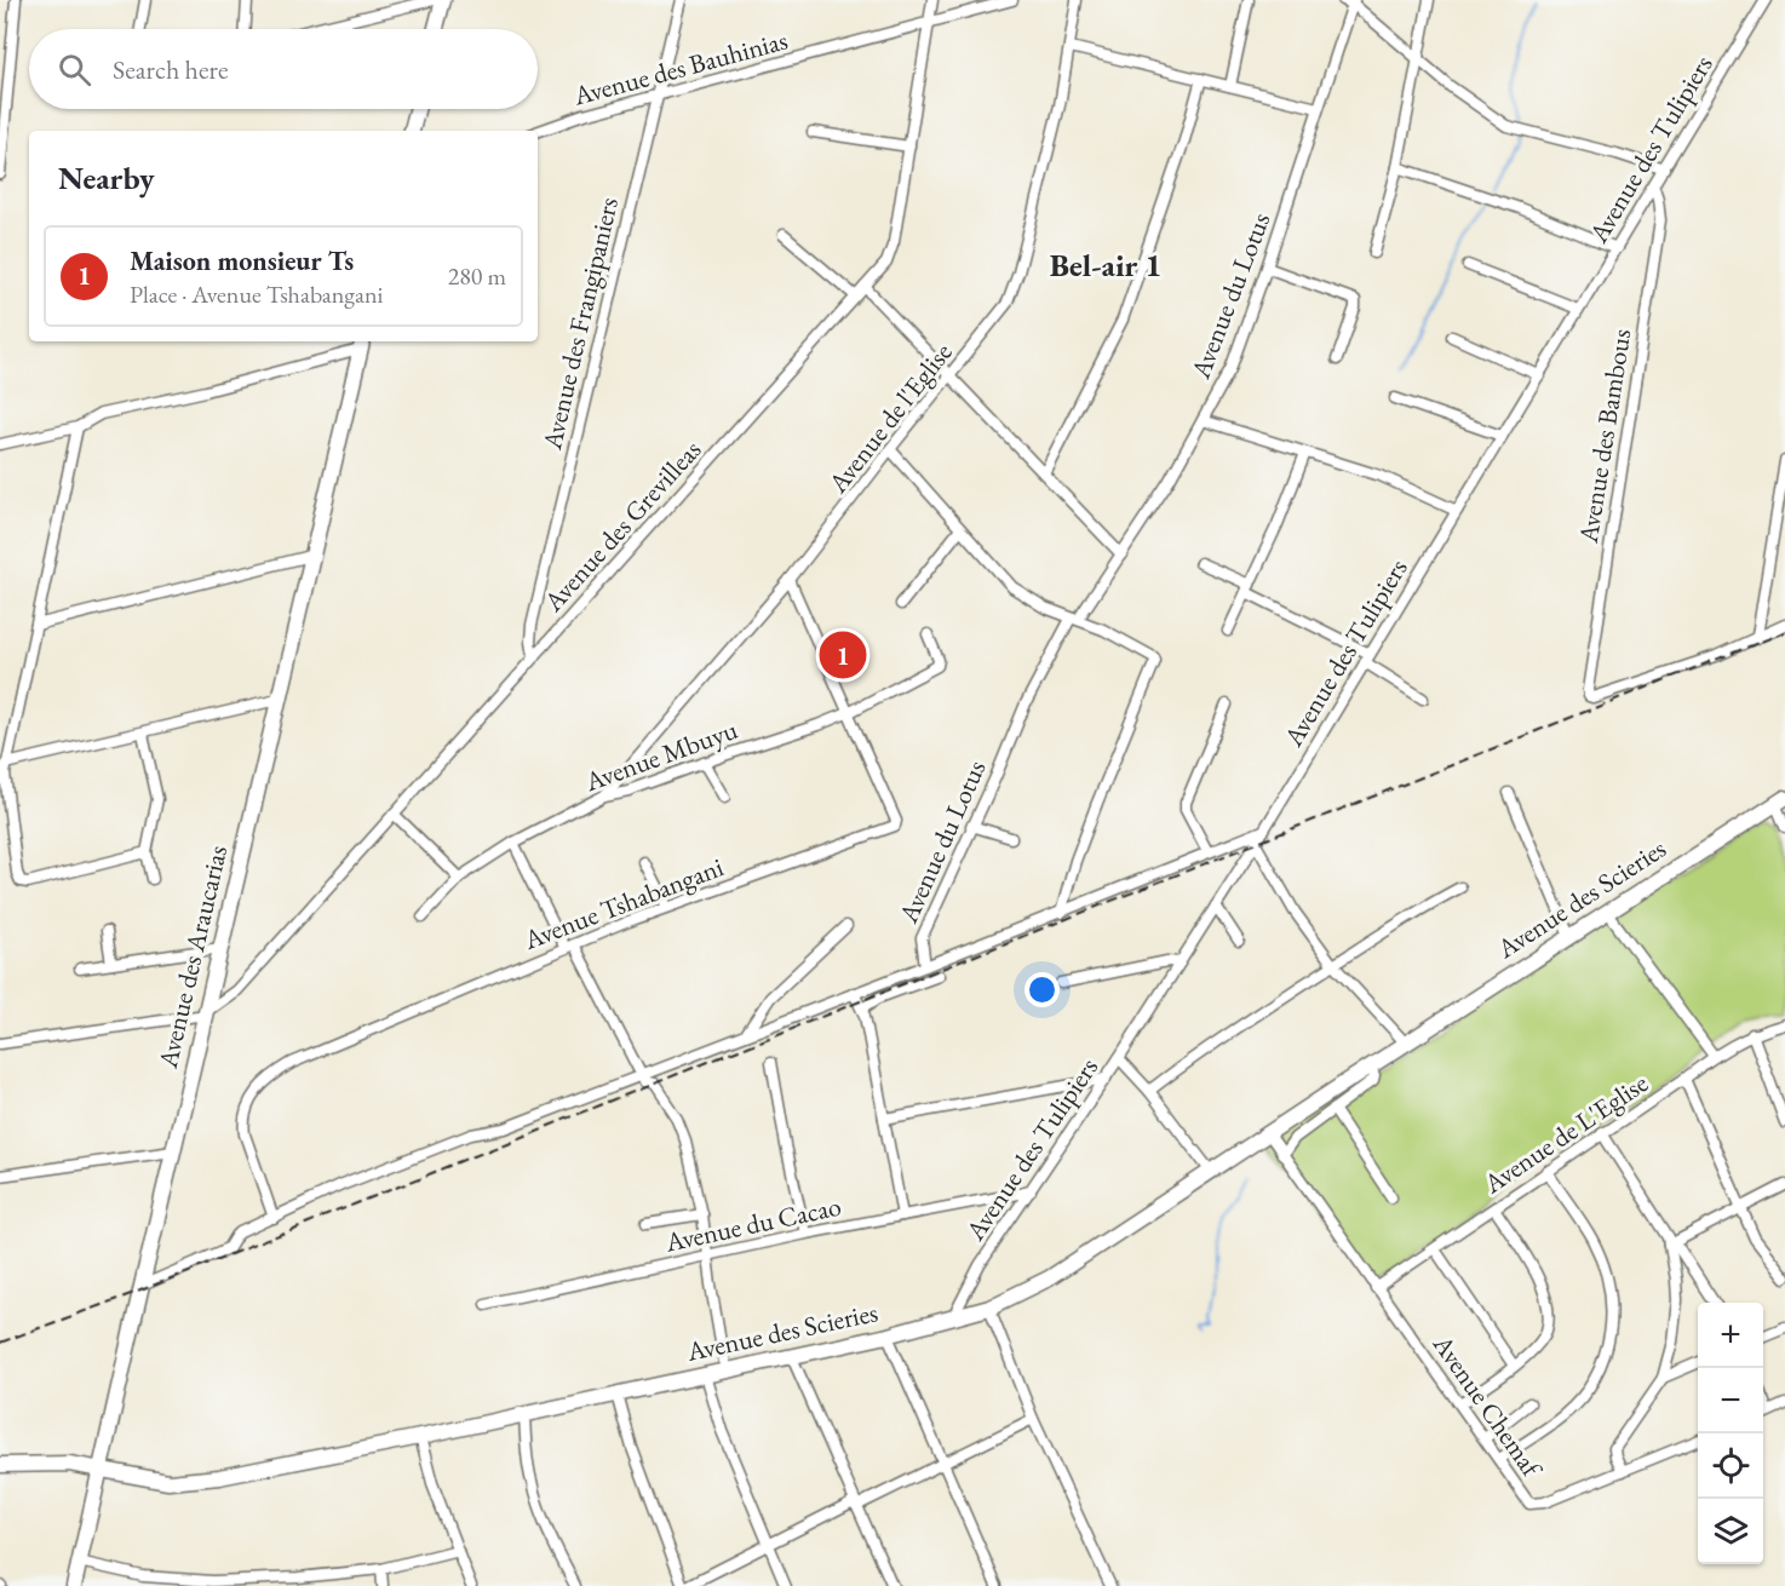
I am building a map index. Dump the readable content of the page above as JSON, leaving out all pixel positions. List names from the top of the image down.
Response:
{
  "streets": {
    "street": [
      "Avenue des Bauhinias",
      "Avenue des Tulipiers",
      "Avenue du Lotus",
      "Avenue des Frangipaniers",
      "Avenue de l'Eglise",
      "Avenue des Bambous",
      "Avenue des Grevilleas",
      "Avenue Mbuyu",
      "Avenue des Scieries",
      "Avenue Tshabangani",
      "Avenue des Araucarias",
      "Avenue de L'Eglise",
      "Avenue du Cacao",
      "Avenue Chemaf"
    ]
  },
  "crossings": [
    ["Avenue des Bauhinias", "Avenue des Frangipaniers"],
    ["Avenue des Bauhinias", "Avenue des Grevilleas"],
    ["Avenue des Tulipiers", "Avenue des Bambous"],
    ["Avenue des Tulipiers", "Avenue des Scieries"],
    ["Avenue des Tulipiers", "Avenue du Cacao"],
    ["Avenue du Lotus", "Avenue Tshabangani"],
    ["Avenue du Lotus", "Avenue des Araucarias"],
    ["Avenue des Frangipaniers", "Avenue des Grevilleas"],
    ["Avenue de l'Eglise", "Avenue Mbuyu"],
    ["Avenue de l'Eglise", "Avenue Tshabangani"],
    ["Avenue des Grevilleas", "Avenue des Araucarias"],
    ["Avenue Mbuyu", "Avenue Tshabangani"],
    ["Avenue des Scieries", "Avenue des Araucarias"],
    ["Avenue des Scieries", "Avenue Chemaf"],
    ["Avenue de L'Eglise", "Avenue Chemaf"]
  ],
  "districts": ["Bel-air 1"],
  "page": {
    "search": "Search here",
    "heading": "Nearby",
    "list": [
      {
        "mark": "1",
        "name": "Maison monsieur Ts",
        "note": "Place · Avenue Tshabangani",
        "value": "280 m"
      }
    ],
    "pins": "1",
    "map_buttons": ["+", "−"]
  }
}
